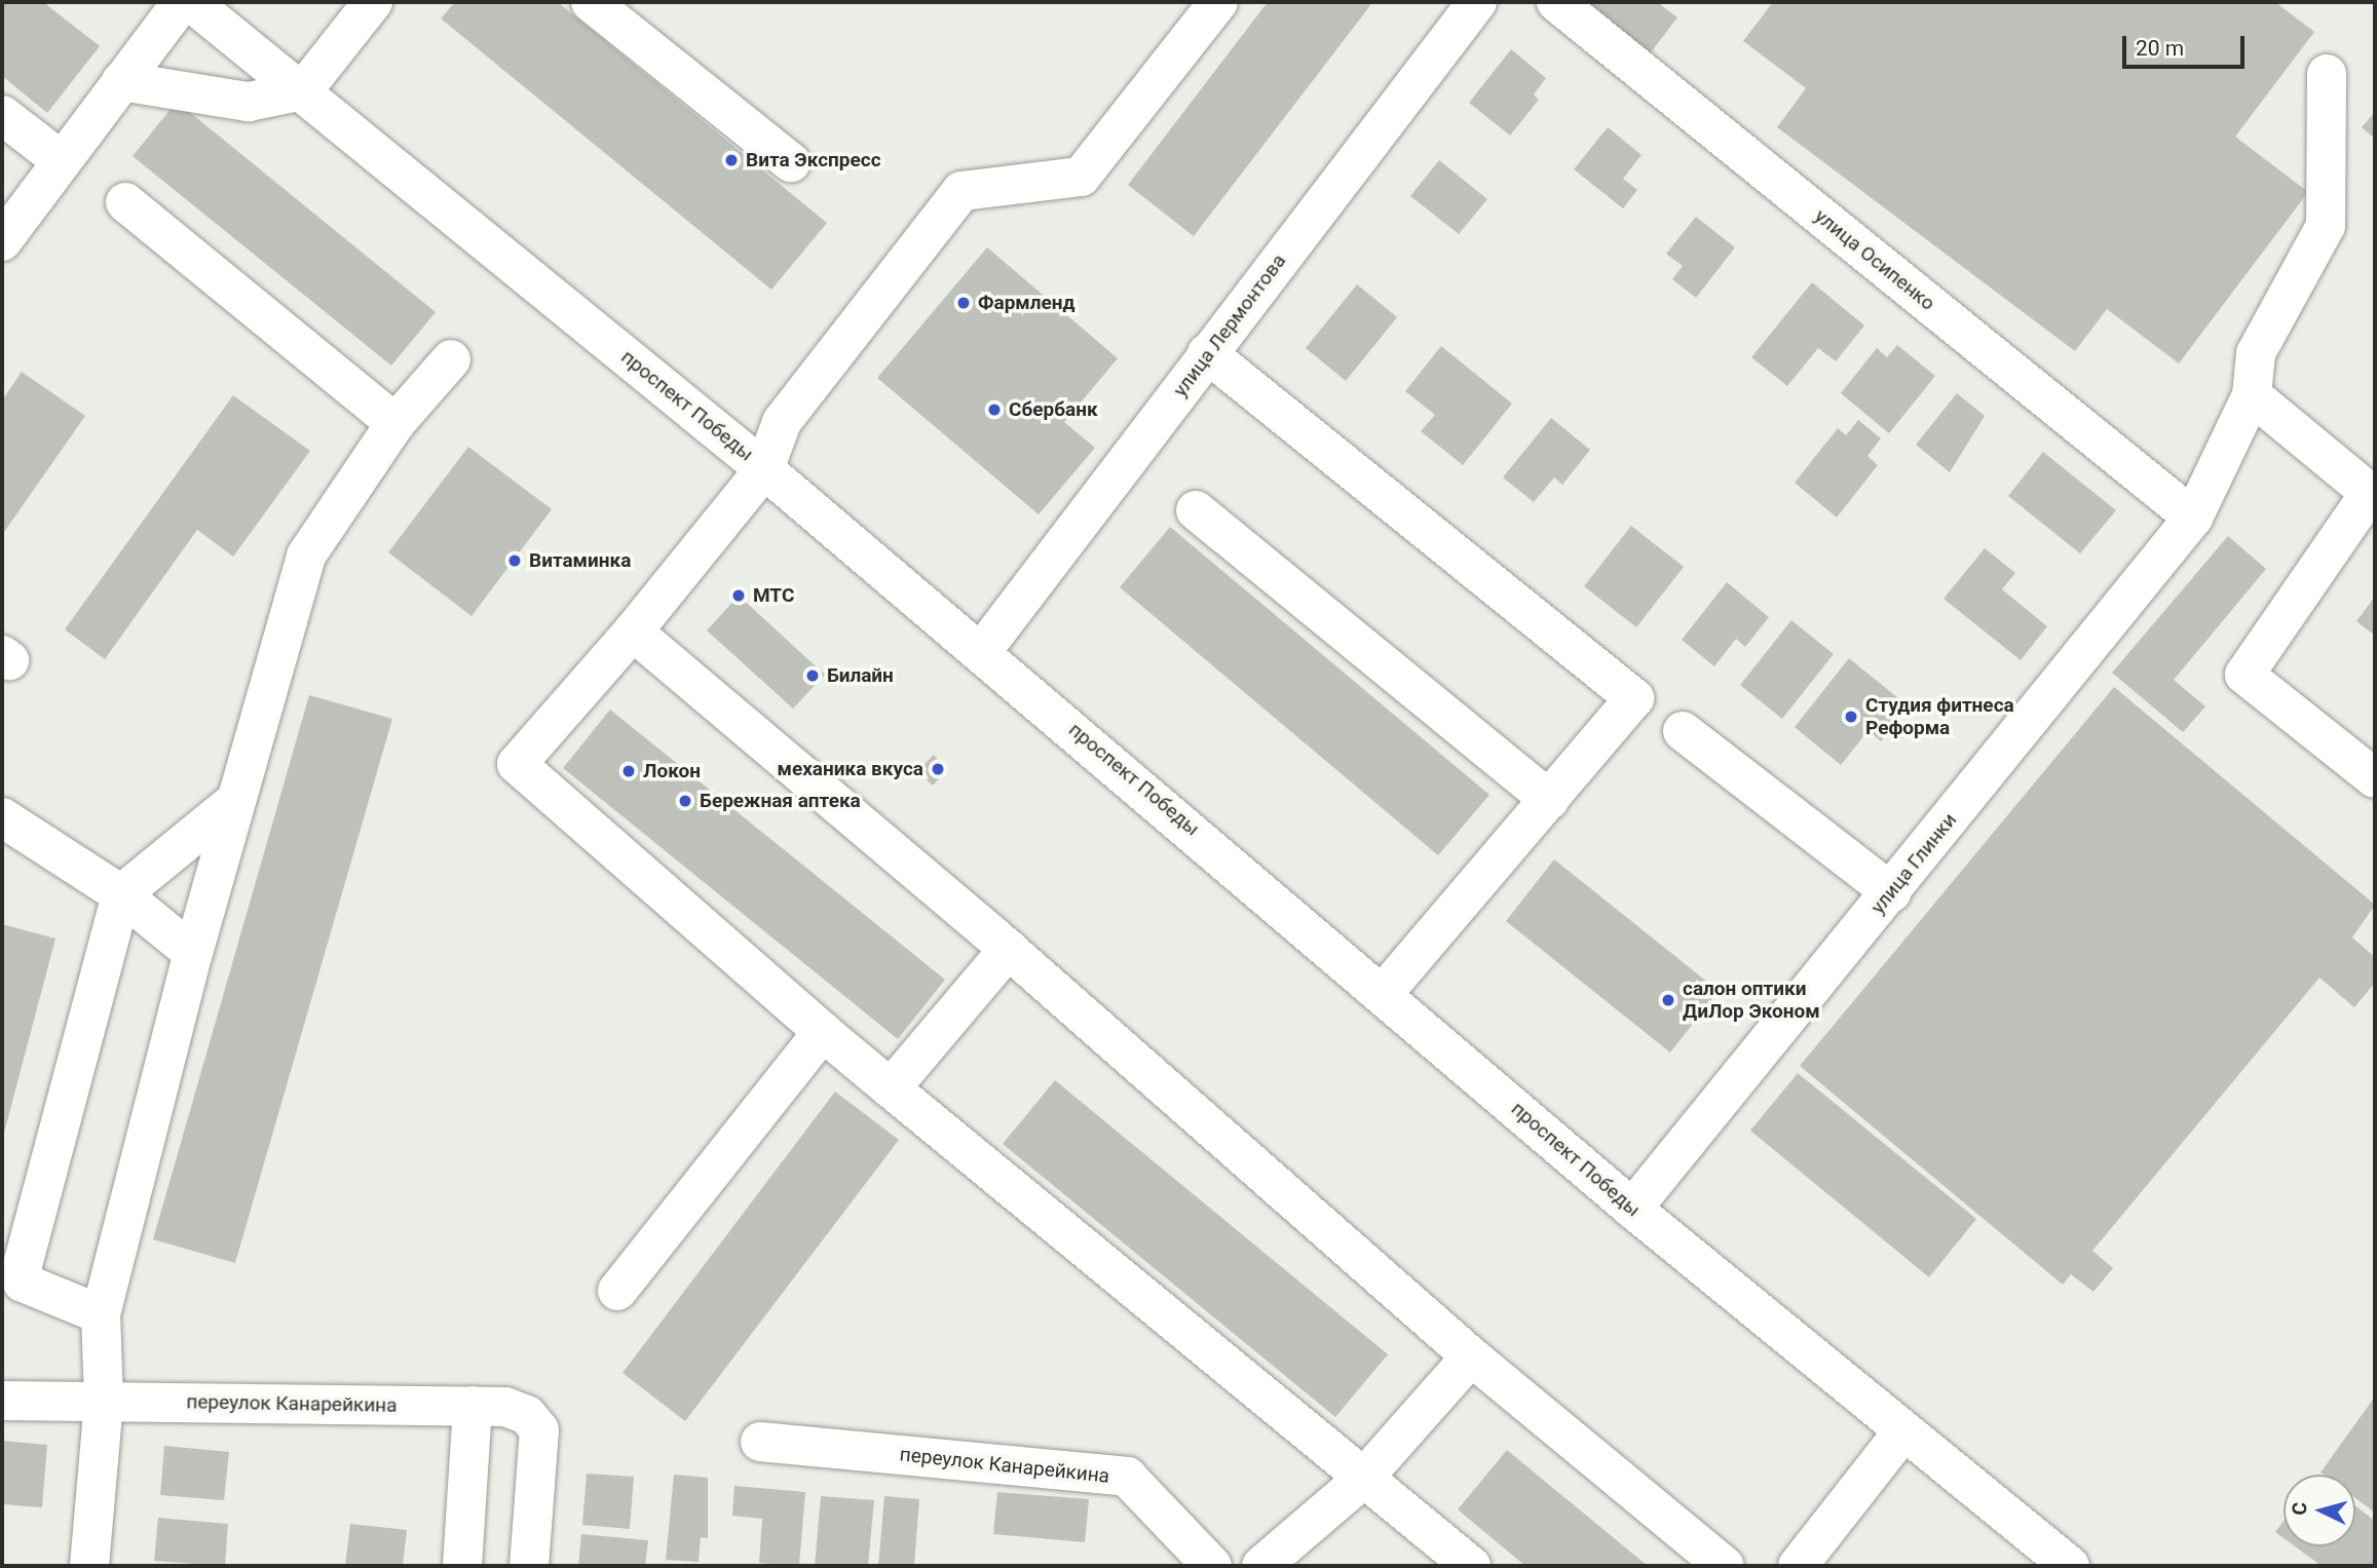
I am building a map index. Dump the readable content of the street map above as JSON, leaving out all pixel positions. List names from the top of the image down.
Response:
{
  "streets": {
    "street": [
      "улица Осипенко",
      "улица Лермонтова",
      "проспект Победы",
      "улица Глинки",
      "переулок Канарейкина"
    ]
  },
  "crossings": [
    ["улица Осипенко", "улица Глинки"],
    ["улица Лермонтова", "проспект Победы"],
    ["проспект Победы", "улица Глинки"]
  ],
  "places": [
    "Вита Экспресс",
    "Фармленд",
    "Сбербанк",
    "Витаминка",
    "МТС",
    "Билайн",
    "Студия фитнеса Реформа",
    "механика вкуса",
    "Локон",
    "Бережная аптека",
    "салон оптики ДиЛор Эконом"
  ],
  "scale_bar": "20 m",
  "north": "left"
}
